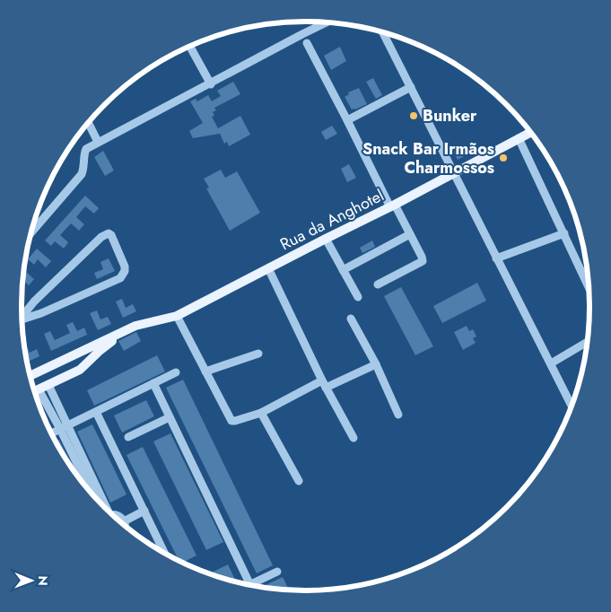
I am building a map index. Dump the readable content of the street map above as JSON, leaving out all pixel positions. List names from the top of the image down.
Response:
{
  "streets": {
    "main road": ["Rua da Anghotel"]
  },
  "places": ["Bunker", "Snack Bar Irmãos Charmossos"],
  "north": "right"
}
